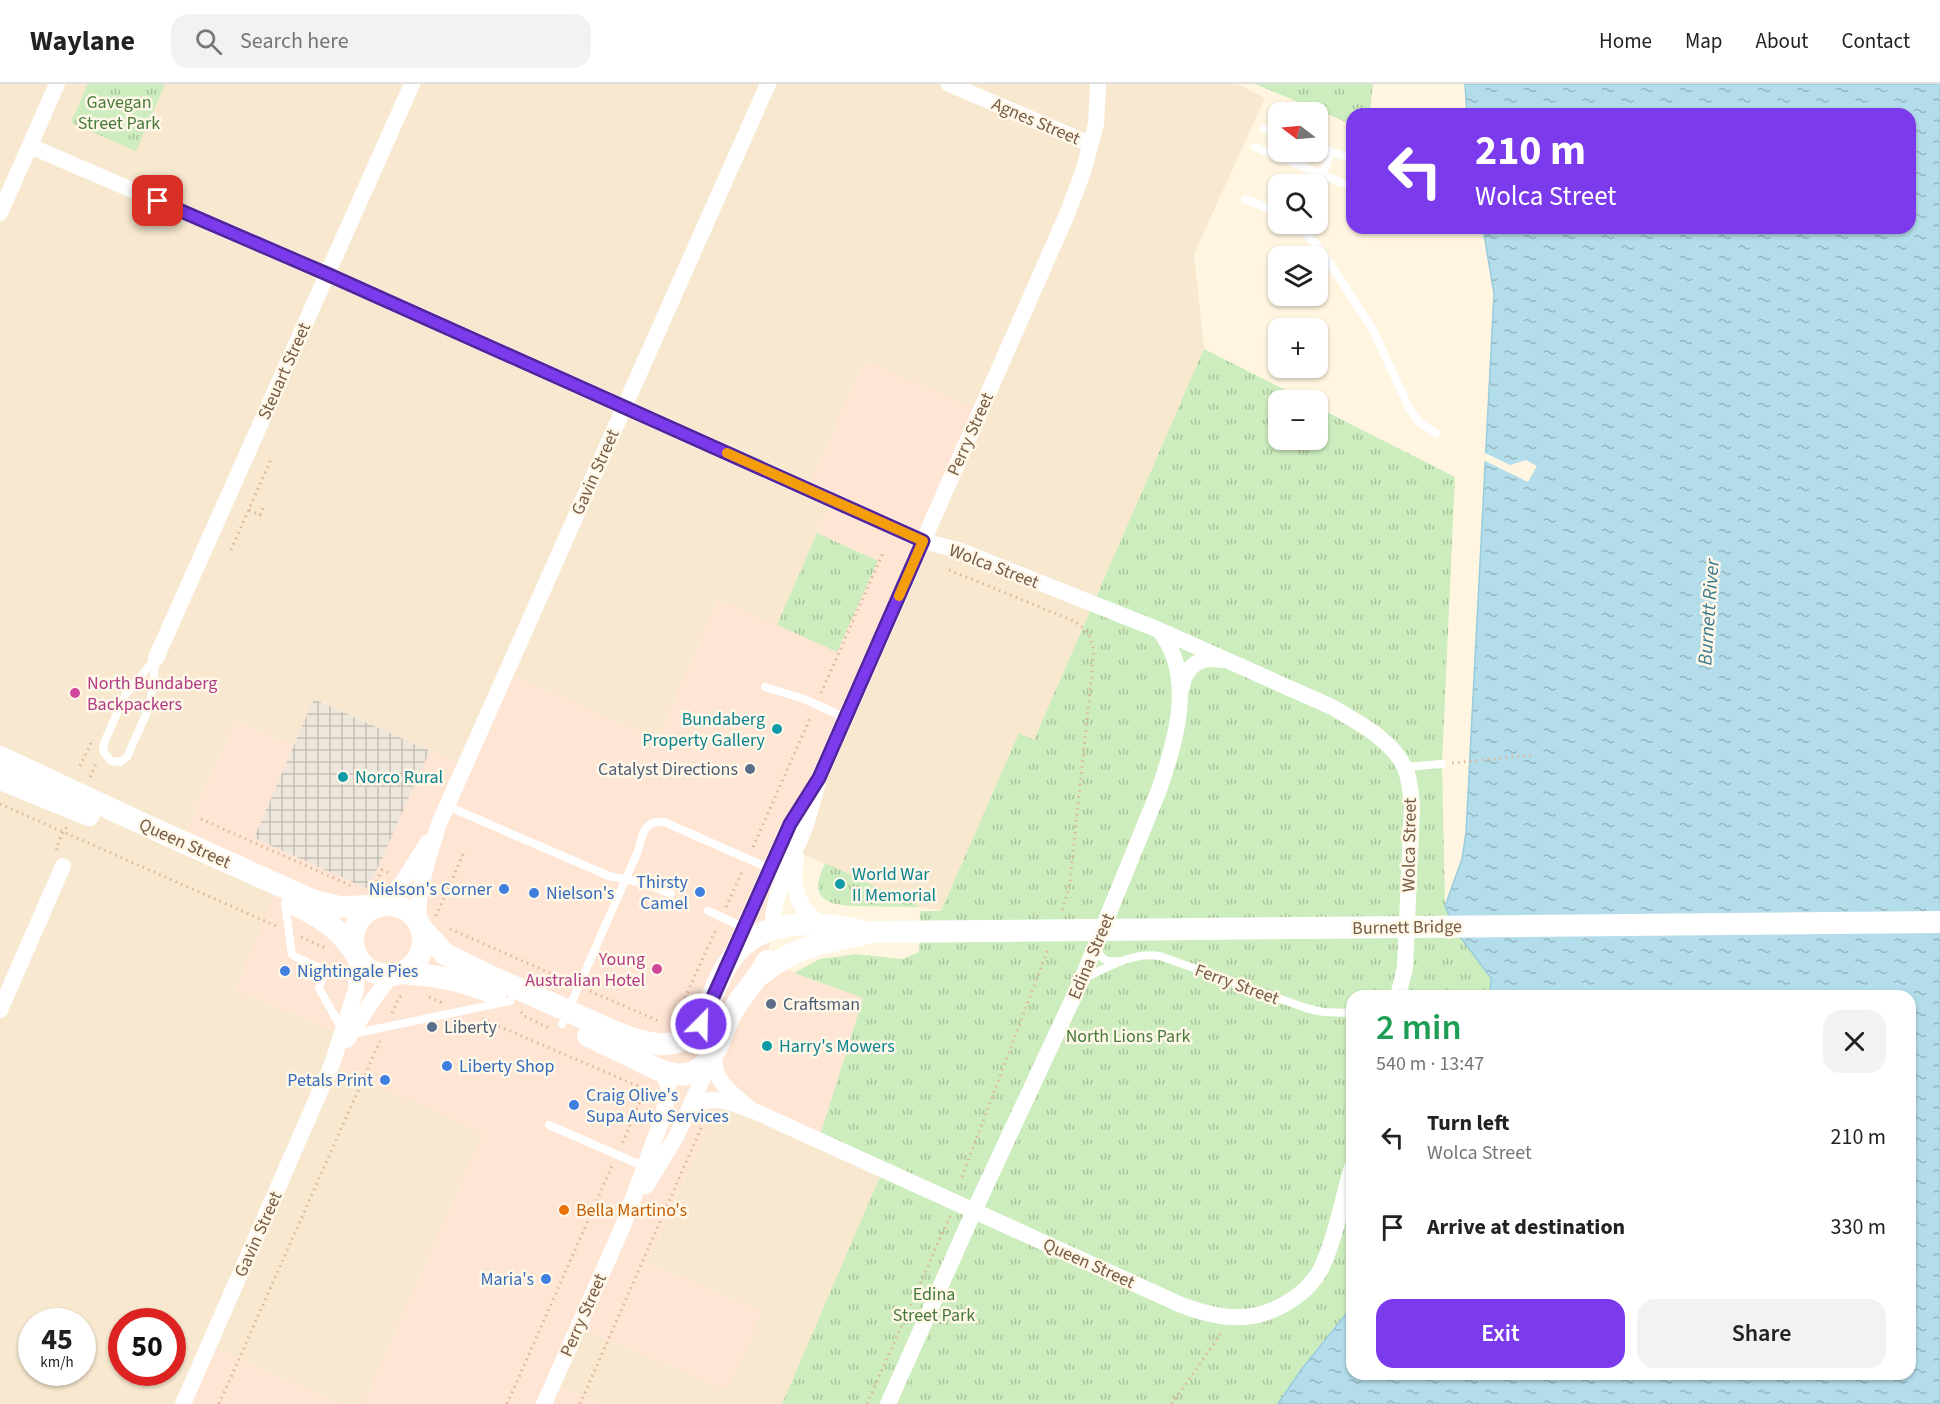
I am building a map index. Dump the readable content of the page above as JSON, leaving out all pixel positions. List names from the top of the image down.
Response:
{
  "streets": {
    "main road": ["Perry Street", "Queen Street", "Burnett Bridge"],
    "street": [
      "Agnes Street",
      "Steuart Street",
      "Gavin Street",
      "Wolca Street",
      "Edina Street"
    ],
    "lane": ["Ferry Street"]
  },
  "crossings": [
    ["Agnes Street", "Perry Street"],
    ["Steuart Street", "Wolca Street"],
    ["Perry Street", "Wolca Street"],
    ["Perry Street", "Queen Street"],
    ["Perry Street", "Burnett Bridge"],
    ["Gavin Street", "Wolca Street"],
    ["Gavin Street", "Queen Street"],
    ["Wolca Street", "Edina Street"],
    ["Queen Street", "Edina Street"],
    ["Edina Street", "Ferry Street"]
  ],
  "water": ["Burnett River"],
  "parks": ["Gavegan Street Park", "North Lions Park", "Edina Street Park"],
  "places": [
    "North Bundaberg Backpackers",
    "Bundaberg Property Gallery",
    "Catalyst Directions",
    "Norco Rural",
    "World War II Memorial",
    "Nielson's Corner",
    "Thirsty Camel",
    "Nielson's",
    "Young Australian Hotel",
    "Nightingale Pies",
    "Craftsman",
    "Liberty",
    "Harry's Mowers",
    "Liberty Shop",
    "Petals Print",
    "Craig Olive's Supa Auto Services",
    "Bella Martino's",
    "Maria's"
  ],
  "north": "left",
  "page": {
    "header": "Waylane",
    "search": "Search here",
    "nav": [
      "Home",
      "Map",
      "About",
      "Contact"
    ],
    "map_buttons": ["+", "−"],
    "turn": ["210 m", "Wolca Street"],
    "heading": ["2 min", "540 m · 13:47"],
    "list": [
      {
        "name": "Turn left",
        "note": "Wolca Street",
        "value": "210 m"
      },
      {
        "name": "Arrive at destination",
        "value": "330 m"
      }
    ],
    "buttons": ["Exit", "Share"],
    "speed": "45 km/h",
    "limit": "50"
  }
}
